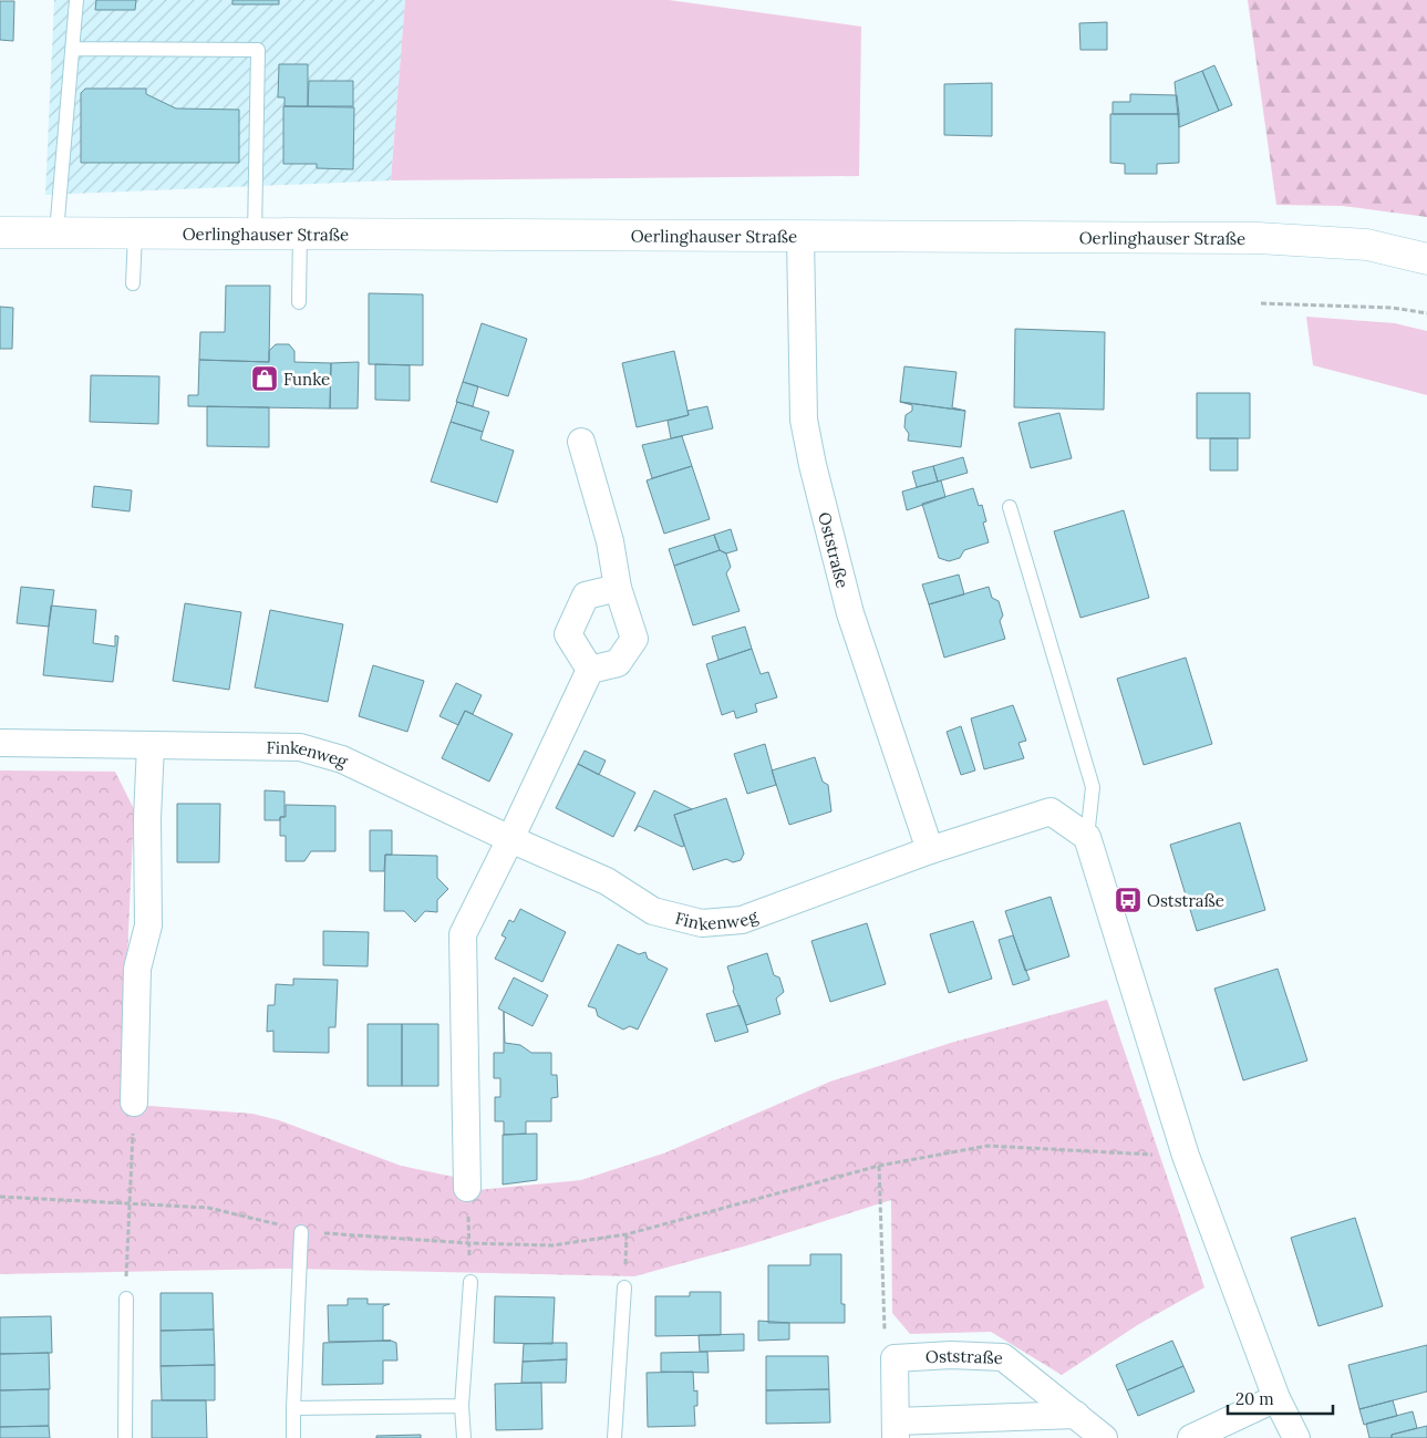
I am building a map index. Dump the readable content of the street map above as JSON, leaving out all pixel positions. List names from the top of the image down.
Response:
{
  "streets": {
    "main road": ["Oerlinghauser Straße"],
    "street": ["Oststraße", "Finkenweg"]
  },
  "crossings": [
    ["Oerlinghauser Straße", "Oststraße"],
    ["Oststraße", "Finkenweg"]
  ],
  "places": {
    "shop": ["Funke"],
    "bus stop": ["Oststraße"]
  },
  "scale_bar": "20 m"
}
